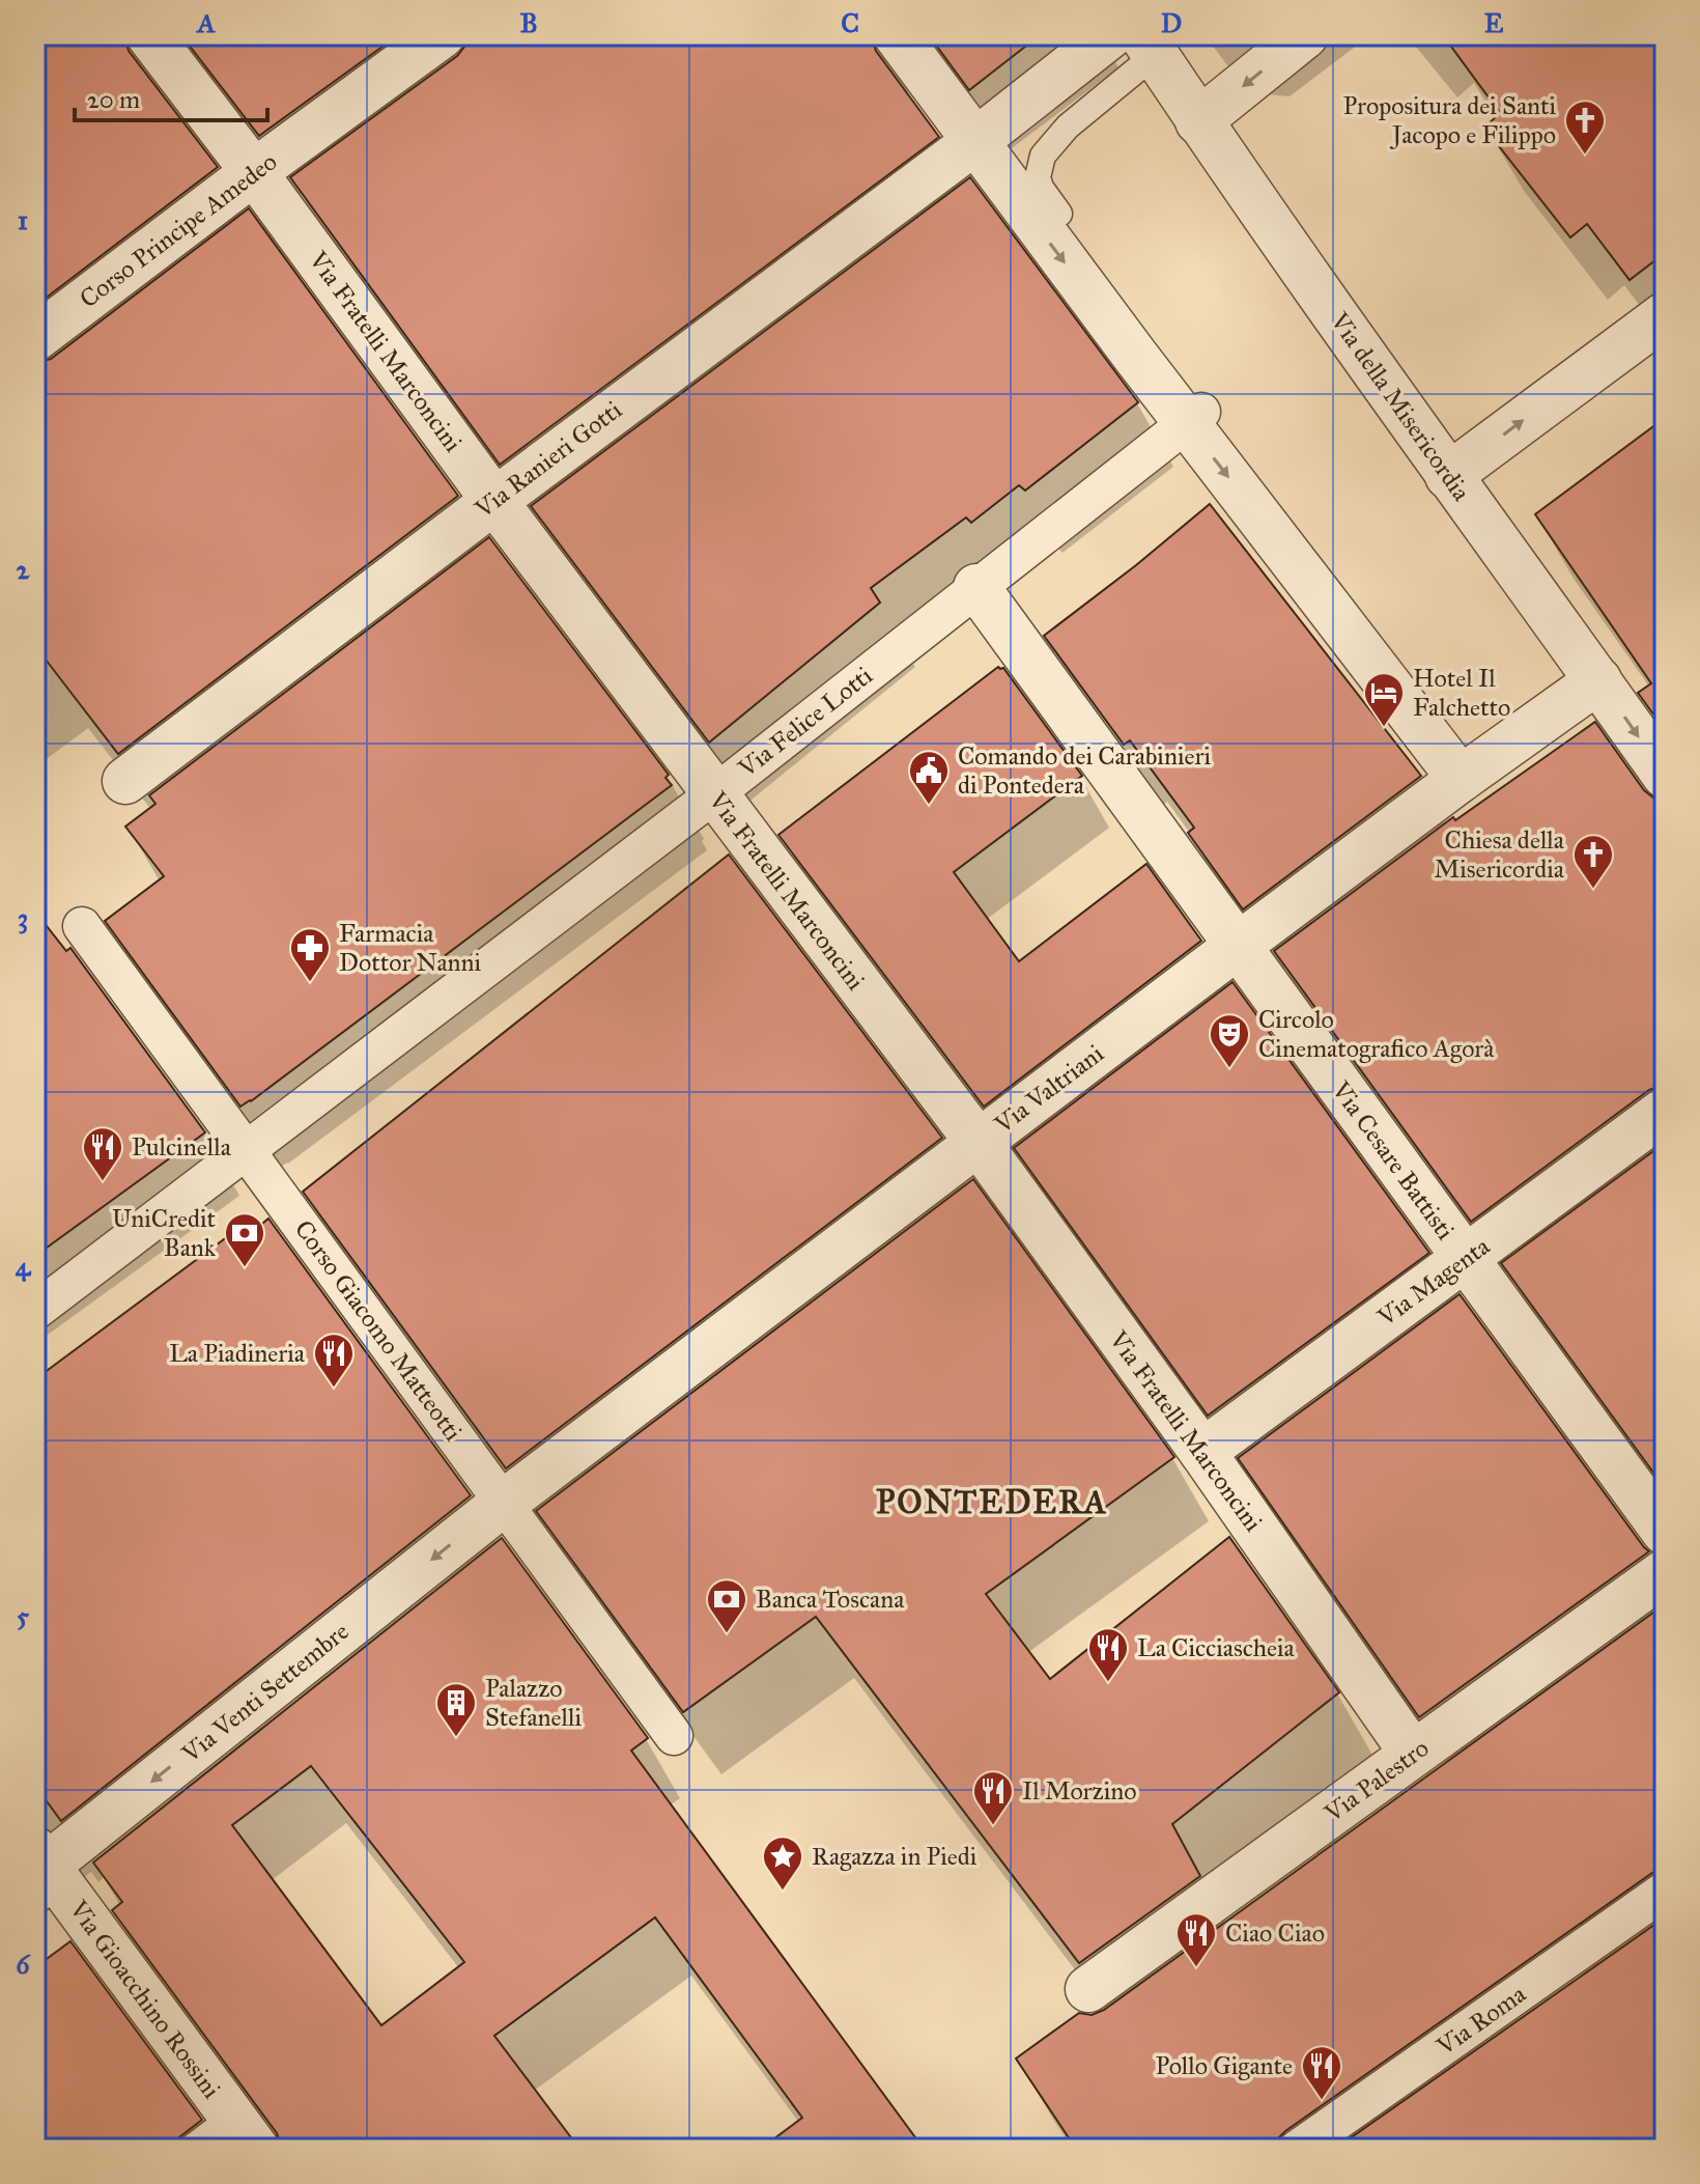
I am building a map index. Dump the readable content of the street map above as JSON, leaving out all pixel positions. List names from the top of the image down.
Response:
{
  "streets": {
    "street": [
      "Corso Principe Amedeo",
      "Via Fratelli Marconcini",
      "Via della Misericordia",
      "Via Ranieri Gotti",
      "Via Felice Lotti",
      "Via Valtriani",
      "Via Cesare Battisti",
      "Via Magenta",
      "Corso Giacomo Matteotti",
      "Via Venti Settembre",
      "Via Palestro",
      "Via Gioacchino Rossini",
      "Via Roma"
    ]
  },
  "crossings": [
    ["Corso Principe Amedeo", "Via Fratelli Marconcini"],
    ["Via Fratelli Marconcini", "Via Ranieri Gotti"],
    ["Via Fratelli Marconcini", "Via Felice Lotti"],
    ["Via Fratelli Marconcini", "Via Valtriani"],
    ["Via Fratelli Marconcini", "Via Magenta"],
    ["Via Fratelli Marconcini", "Via Palestro"],
    ["Via della Misericordia", "Via Valtriani"],
    ["Via Felice Lotti", "Via Cesare Battisti"],
    ["Via Felice Lotti", "Corso Giacomo Matteotti"],
    ["Via Valtriani", "Via Cesare Battisti"],
    ["Via Valtriani", "Corso Giacomo Matteotti"],
    ["Via Valtriani", "Via Venti Settembre"],
    ["Via Cesare Battisti", "Via Magenta"],
    ["Corso Giacomo Matteotti", "Via Venti Settembre"],
    ["Via Venti Settembre", "Via Gioacchino Rossini"]
  ],
  "one_way": ["Via Venti Settembre"],
  "districts": ["PONTEDERA"],
  "places": {
    "church": ["Propositura dei Santi Jacopo e Filippo", "Chiesa della Misericordia"],
    "hotel": ["Hotel Il Falchetto"],
    "public building": ["Comando dei Carabinieri di Pontedera"],
    "pharmacy": ["Farmacia Dottor Nanni"],
    "theatre": ["Circolo Cinematografico Agorà"],
    "restaurant": [
      "Pulcinella",
      "La Piadineria",
      "La Cicciascheia",
      "Il Morzino",
      "Ciao Ciao",
      "Pollo Gigante"
    ],
    "bank": ["UniCredit Bank", "Banca Toscana"],
    "building": ["Palazzo Stefanelli"],
    "place": ["Ragazza in Piedi"]
  },
  "scale_bar": "20 m",
  "grid": {
    "columns": [
      "A",
      "B",
      "C",
      "D",
      "E"
    ],
    "rows": [
      "1",
      "2",
      "3",
      "4",
      "5",
      "6"
    ]
  }
}
